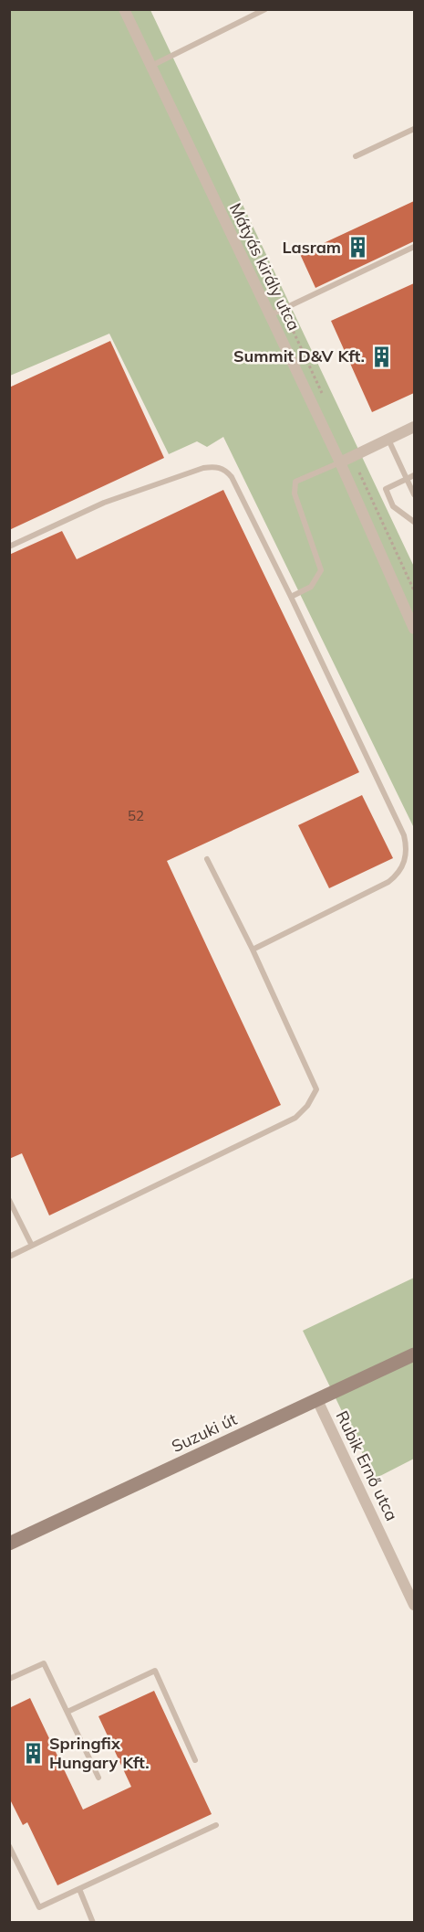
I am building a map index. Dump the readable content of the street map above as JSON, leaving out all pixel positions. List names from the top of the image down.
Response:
{
  "streets": {
    "main road": ["Suzuki út"],
    "street": ["Mátyás király utca", "Rubik Ernő utca"]
  },
  "crossings": [
    ["Suzuki út", "Rubik Ernő utca"]
  ],
  "places": {
    "building": ["Lasram", "Summit D&V Kft.", "Springfix Hungary Kft."]
  },
  "house_numbers": ["52"]
}
